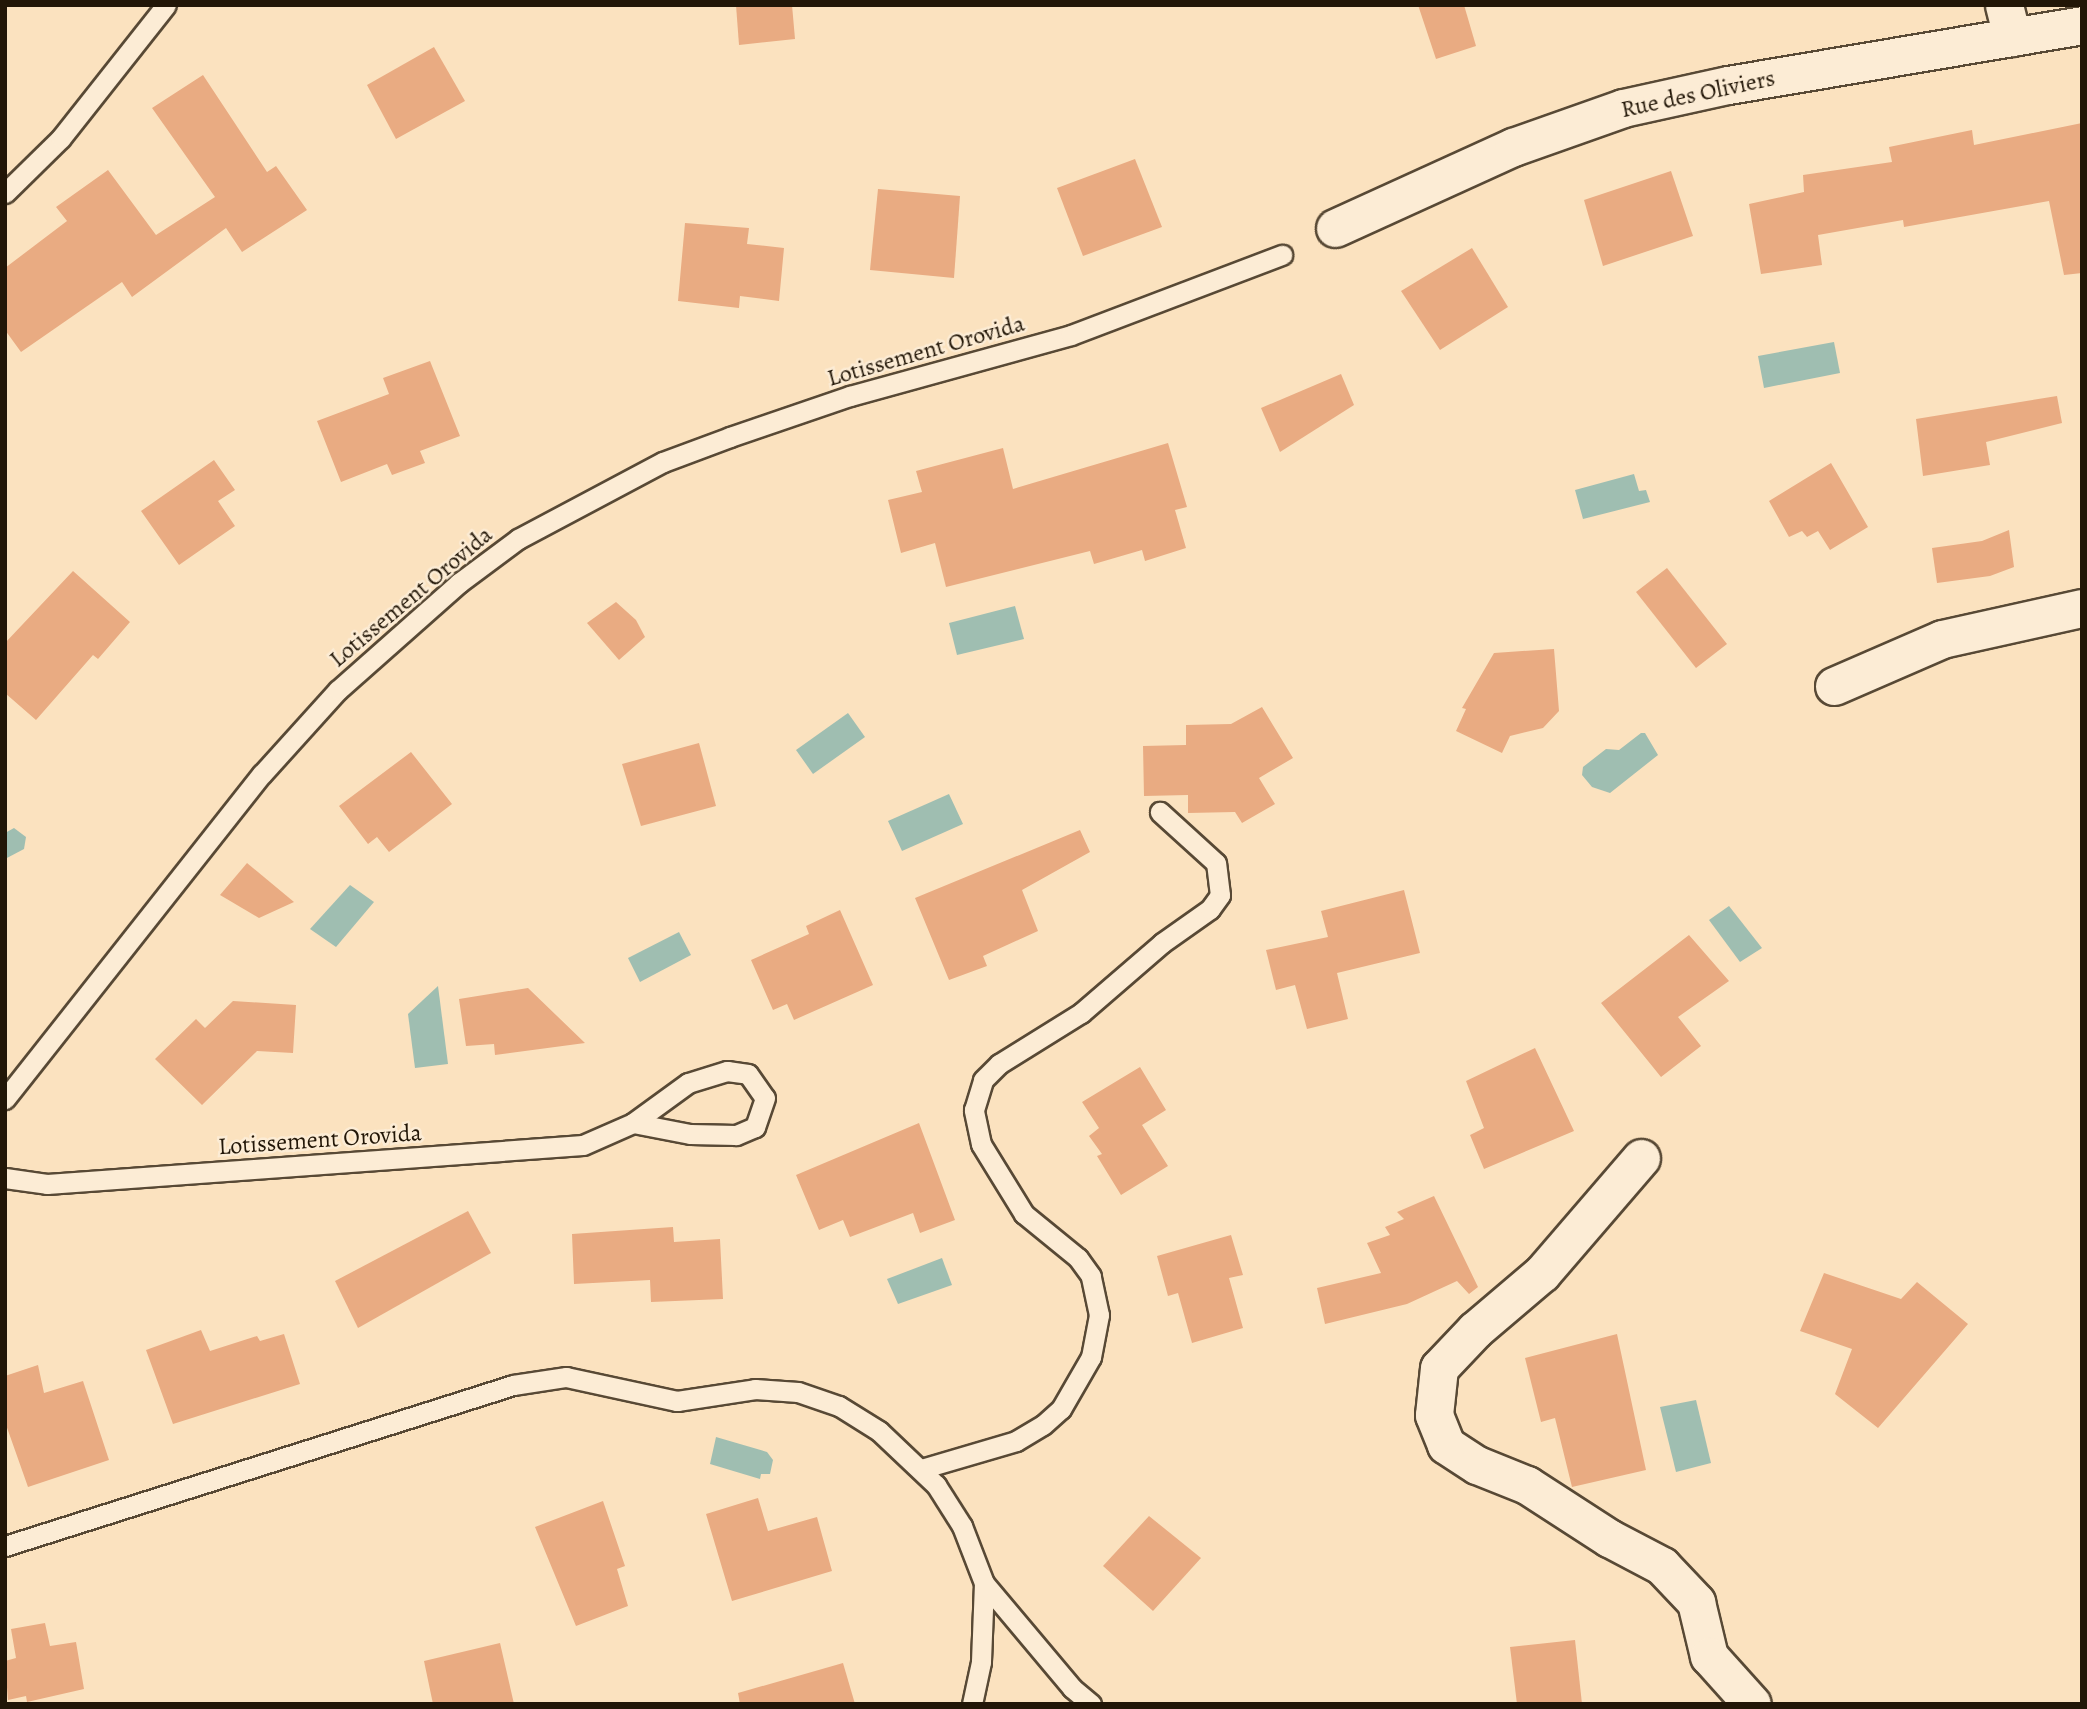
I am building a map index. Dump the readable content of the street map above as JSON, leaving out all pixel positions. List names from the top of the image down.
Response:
{
  "streets": {
    "street": ["Rue des Oliviers"],
    "lane": ["Lotissement Orovida"]
  }
}
